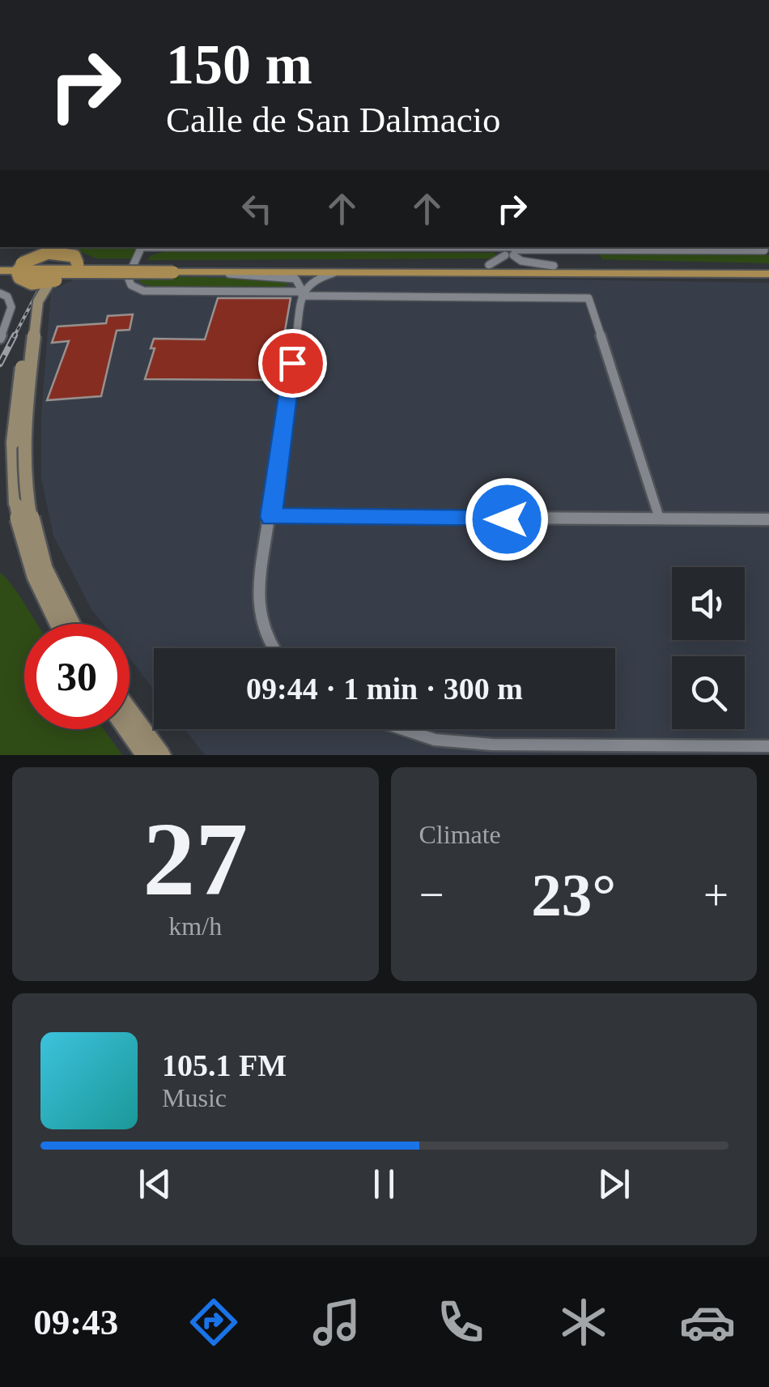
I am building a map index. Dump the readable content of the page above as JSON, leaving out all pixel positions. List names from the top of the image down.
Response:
{
  "page": {
    "turn": ["150 m", "Calle de San Dalmacio"],
    "limit": "30",
    "trip": "09:44 · 1 min · 300 m",
    "tile": [
      ["27", "km/h"],
      "Climate"
    ],
    "heat": ["−", "23°", "+"],
    "song": ["105.1 FM", "Music"],
    "tabs": "09:43"
  }
}
